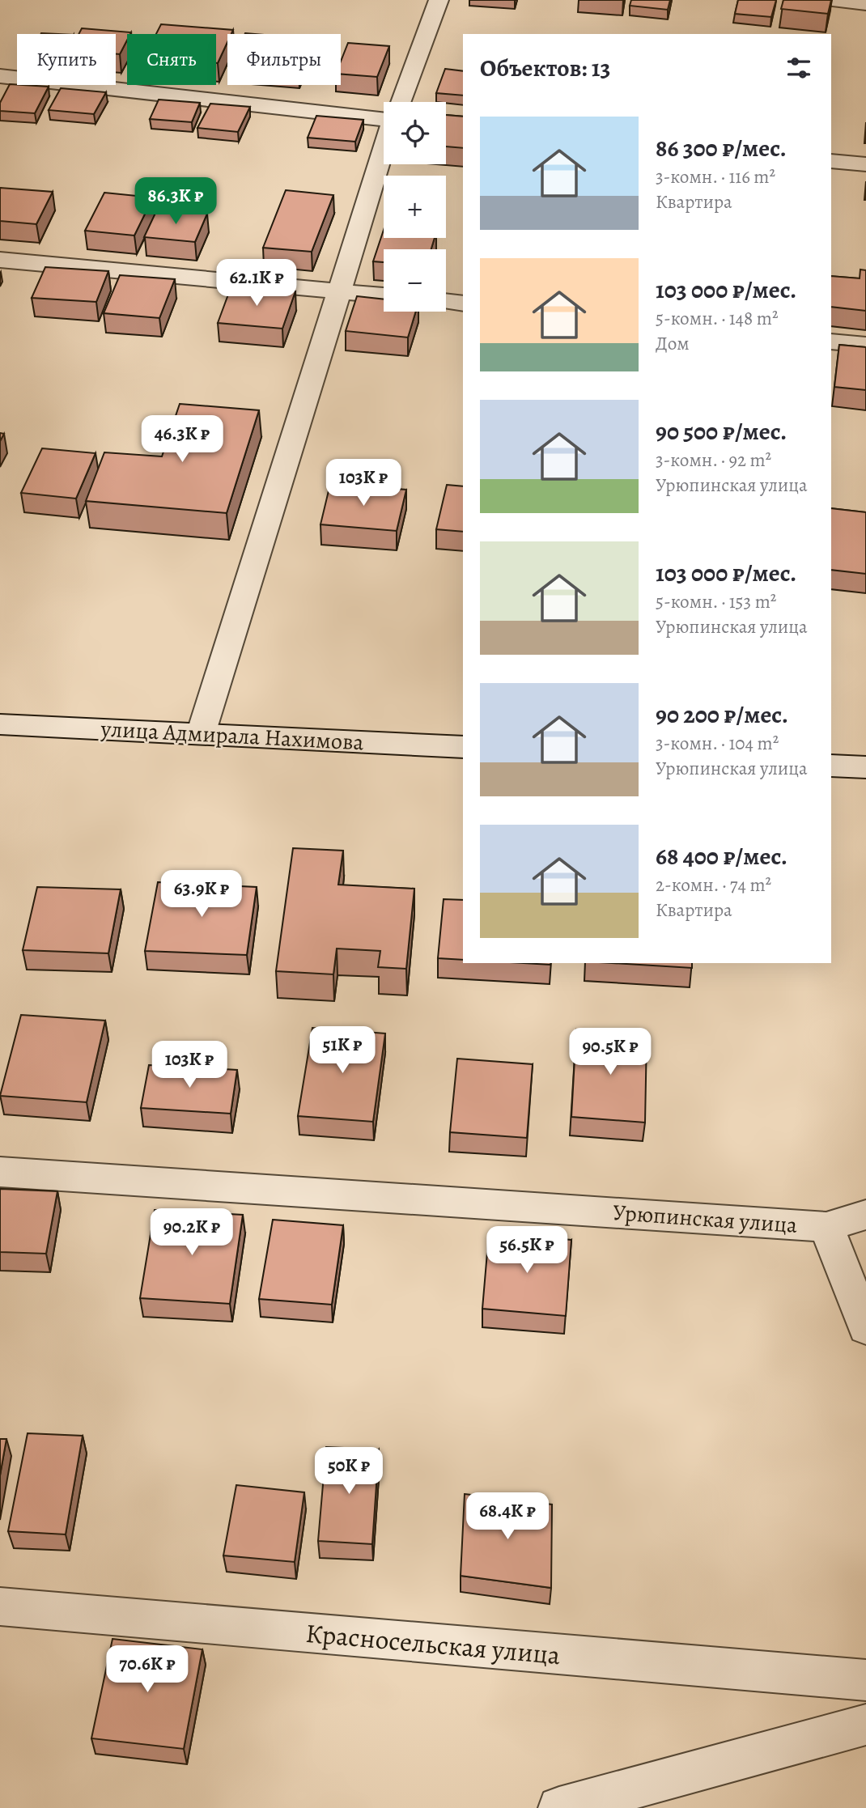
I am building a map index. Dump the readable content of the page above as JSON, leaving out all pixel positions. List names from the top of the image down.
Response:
{
  "streets": {
    "street": ["улица Адмирала Нахимова", "Урюпинская улица", "Красносельская улица"]
  },
  "page": {
    "chip": ["Купить", "Снять", "Фильтры"],
    "heading": "Объектов: 13",
    "map_buttons": ["+", "−"],
    "list": [
      {
        "name": "86 300 ₽/мес.",
        "note": "3-комн. · 116 m² · Квартира"
      },
      {
        "name": "103 000 ₽/мес.",
        "note": "5-комн. · 148 m² · Дом"
      },
      {
        "name": "90 500 ₽/мес.",
        "note": "3-комн. · 92 m² · Урюпинская улица"
      },
      {
        "name": "103 000 ₽/мес.",
        "note": "5-комн. · 153 m² · Урюпинская улица"
      },
      {
        "name": "90 200 ₽/мес.",
        "note": "3-комн. · 104 m² · Урюпинская улица"
      },
      {
        "name": "68 400 ₽/мес.",
        "note": "2-комн. · 74 m² · Квартира"
      }
    ],
    "price": [
      "86.3K ₽",
      "62.1K ₽",
      "46.3K ₽",
      "103K ₽",
      "63.9K ₽",
      "51K ₽",
      "90.5K ₽",
      "103K ₽",
      "90.2K ₽",
      "56.5K ₽",
      "50K ₽",
      "68.4K ₽",
      "70.6K ₽"
    ]
  }
}
